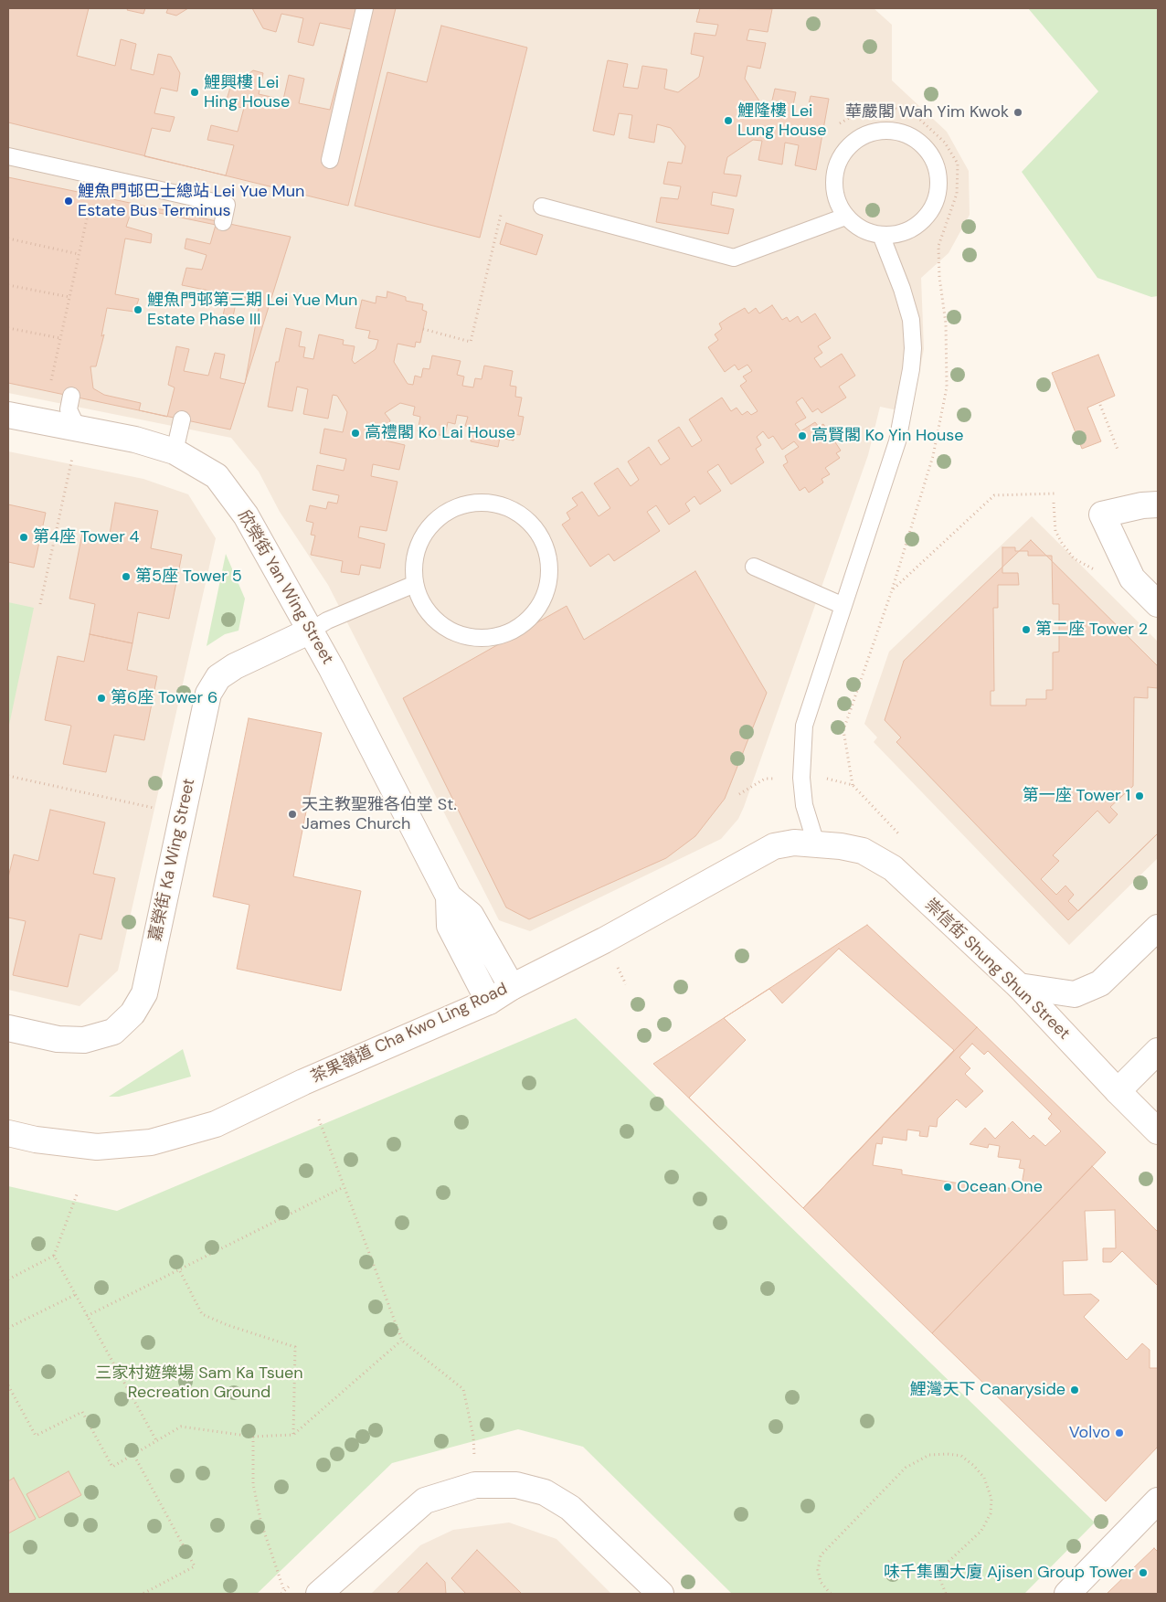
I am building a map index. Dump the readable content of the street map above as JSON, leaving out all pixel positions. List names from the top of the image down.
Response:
{
  "streets": {
    "street": [
      "欣榮街 Yan Wing Street",
      "嘉榮街 Ka Wing Street",
      "崇信街 Shung Shun Street",
      "茶果嶺道 Cha Kwo Ling Road"
    ]
  },
  "crossings": [
    ["欣榮街 Yan Wing Street", "嘉榮街 Ka Wing Street"],
    ["欣榮街 Yan Wing Street", "茶果嶺道 Cha Kwo Ling Road"],
    ["崇信街 Shung Shun Street", "茶果嶺道 Cha Kwo Ling Road"]
  ],
  "parks": ["三家村遊樂場 Sam Ka Tsuen Recreation Ground"],
  "places": [
    "鯉興樓 Lei Hing House",
    "華嚴閣 Wah Yim Kwok",
    "鯉隆樓 Lei Lung House",
    "鯉魚門邨巴士總站 Lei Yue Mun Estate Bus Terminus",
    "鯉魚門邨第三期 Lei Yue Mun Estate Phase III",
    "高禮閣 Ko Lai House",
    "高賢閣 Ko Yin House",
    "第4座 Tower 4",
    "第5座 Tower 5",
    "第二座 Tower 2",
    "第6座 Tower 6",
    "第一座 Tower 1",
    "天主教聖雅各伯堂 St. James Church",
    "Ocean One",
    "鯉灣天下 Canaryside",
    "Volvo",
    "味千集團大廈 Ajisen Group Tower"
  ]
}
